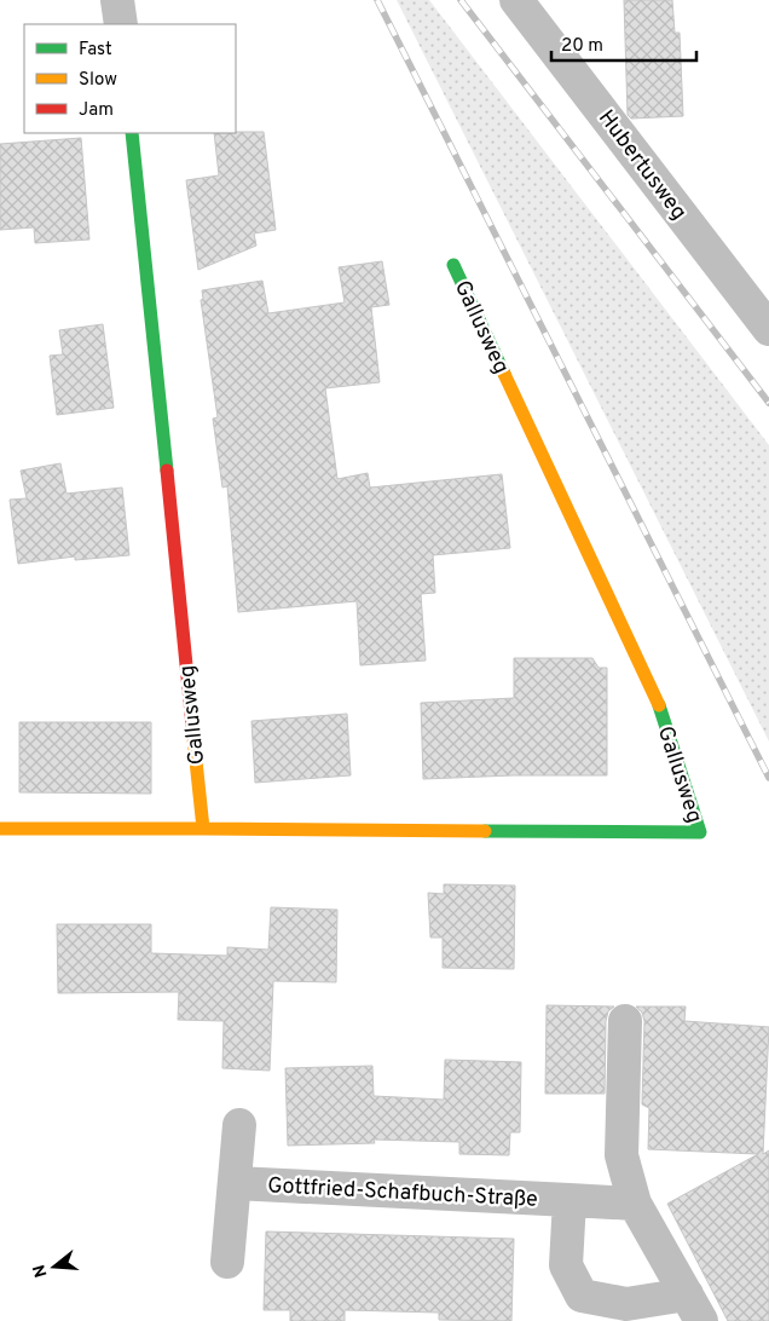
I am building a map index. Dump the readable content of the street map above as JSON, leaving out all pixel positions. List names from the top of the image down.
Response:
{
  "streets": {
    "street": ["Hubertusweg", "Gallusweg", "Gottfried-Schafbuch-Straße"]
  },
  "legend": ["Fast", "Slow", "Jam"],
  "scale_bar": "20 m",
  "north": "left"
}
